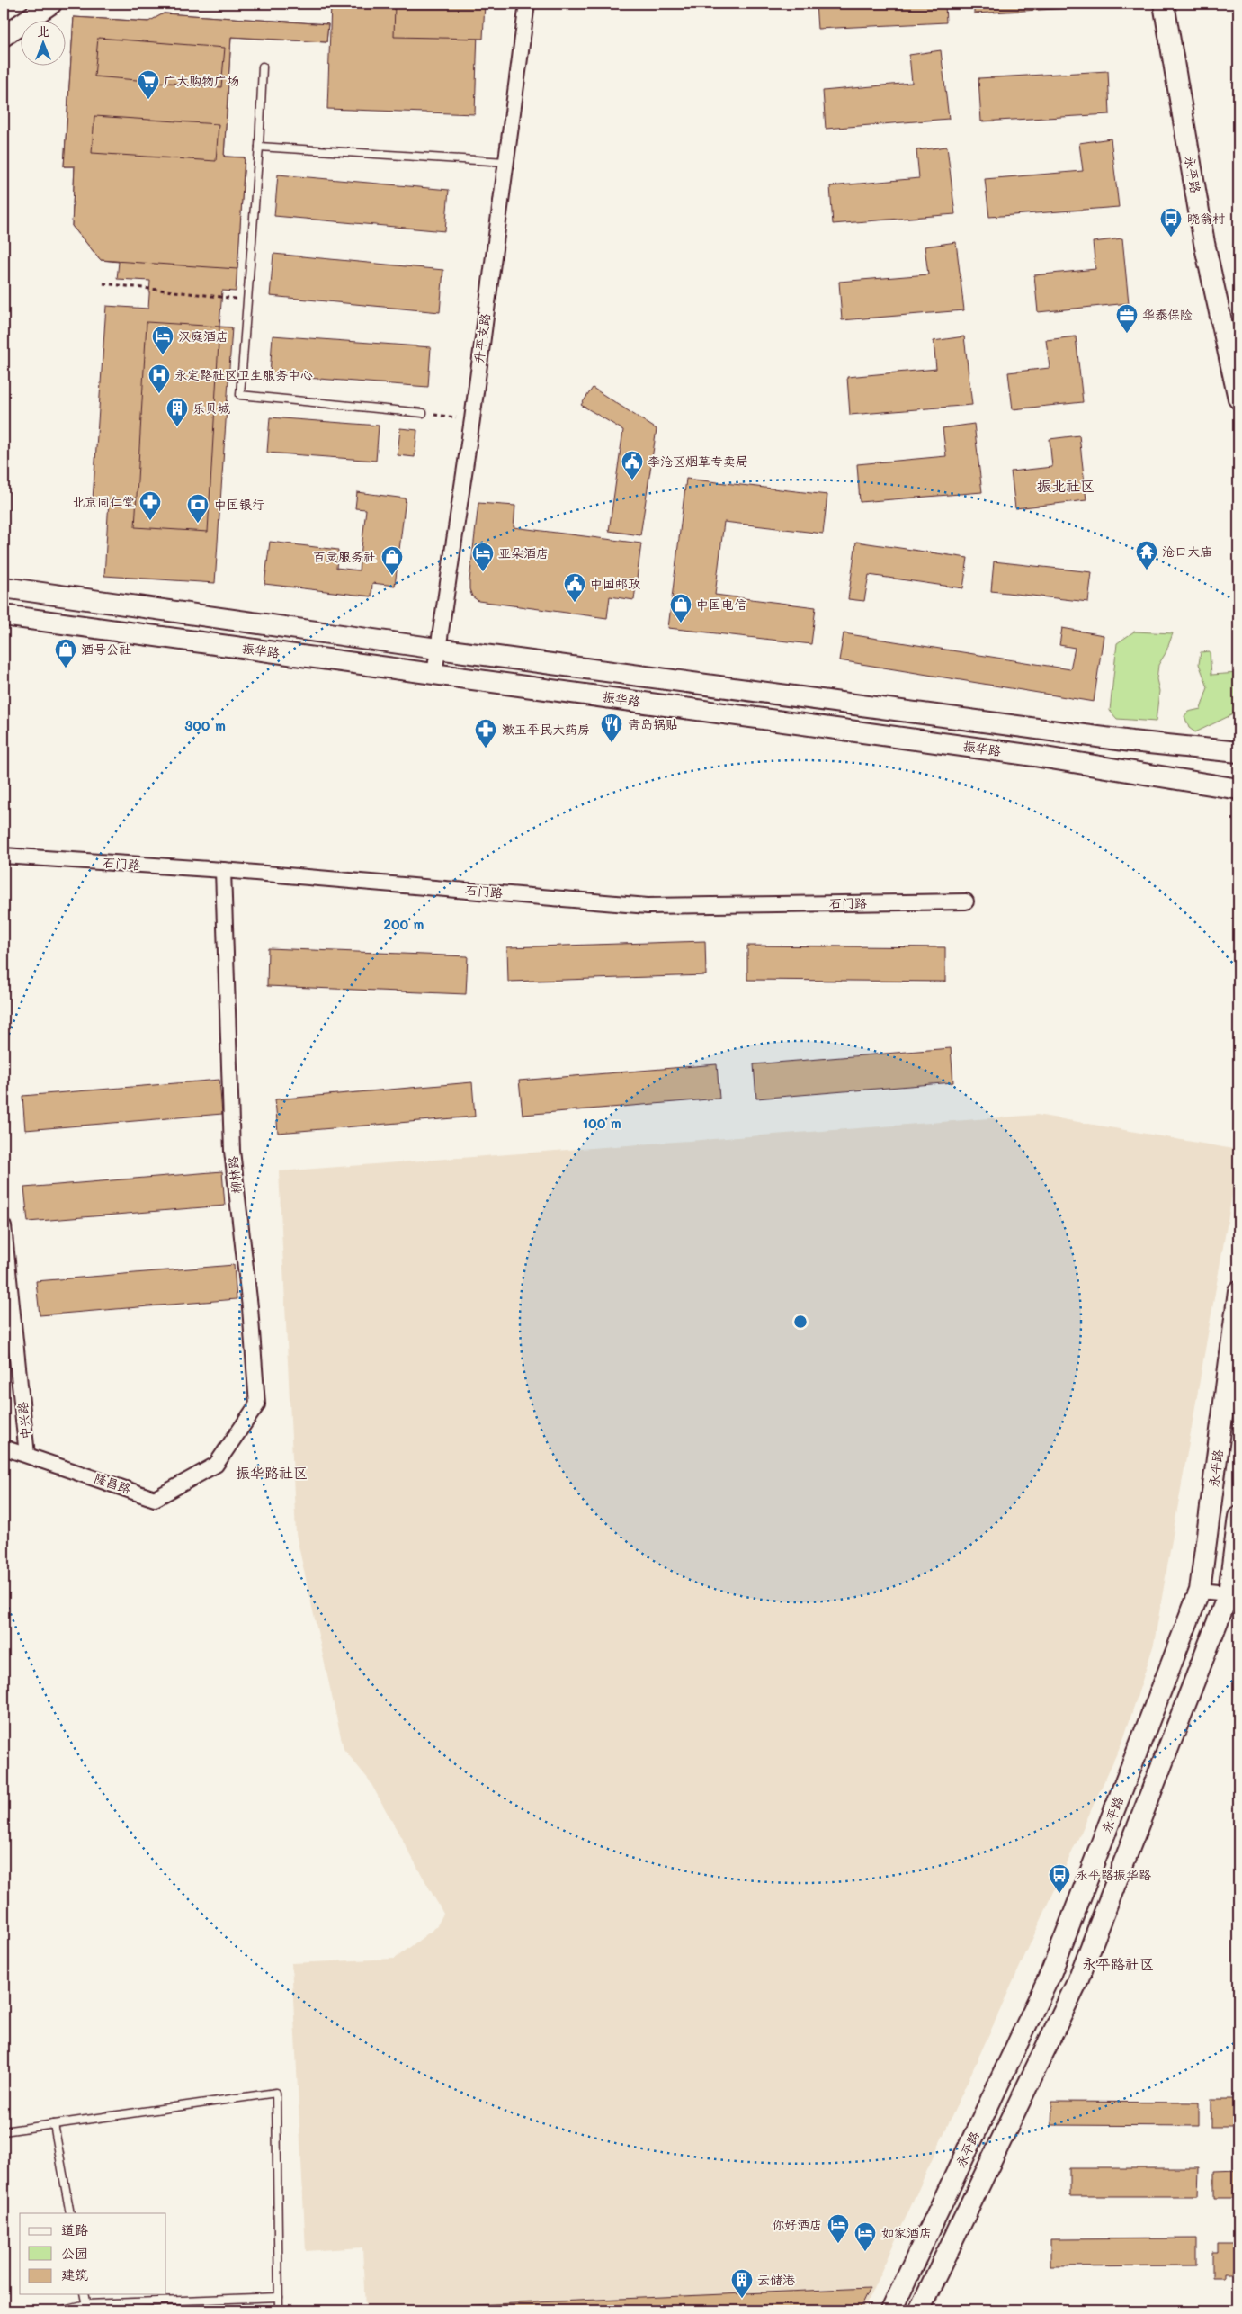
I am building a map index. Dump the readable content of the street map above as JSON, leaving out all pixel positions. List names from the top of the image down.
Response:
{
  "streets": {
    "main road": ["永平路", "振华路"],
    "street": [
      "升平支路",
      "石门路",
      "柳林路",
      "中兴路",
      "隆昌路"
    ]
  },
  "crossings": [
    ["升平支路", "振华路"],
    ["石门路", "柳林路"],
    ["柳林路", "隆昌路"],
    ["中兴路", "隆昌路"]
  ],
  "districts": ["振北社区", "振华路社区", "永平路社区"],
  "places": {
    "supermarket": ["广大购物广场"],
    "bus stop": ["晓翁村", "永平路振华路"],
    "office": ["华泰保险"],
    "hotel": [
      "汉庭酒店",
      "亚朵酒店",
      "你好酒店",
      "如家酒店"
    ],
    "hospital": ["永定路社区卫生服务中心"],
    "building": ["乐贝城", "云储港"],
    "public building": ["李沧区烟草专卖局", "中国邮政"],
    "pharmacy": ["北京同仁堂", "漱玉平民大药房"],
    "bank": ["中国银行"],
    "temple": ["沧口大庙"],
    "shop": ["百灵服务社", "中国电信", "酒号公社"],
    "restaurant": ["青岛锅贴"]
  },
  "legend": ["道路", "公园", "建筑"],
  "north": "top",
  "rings": ["300 m", "200 m", "100 m"]
}
